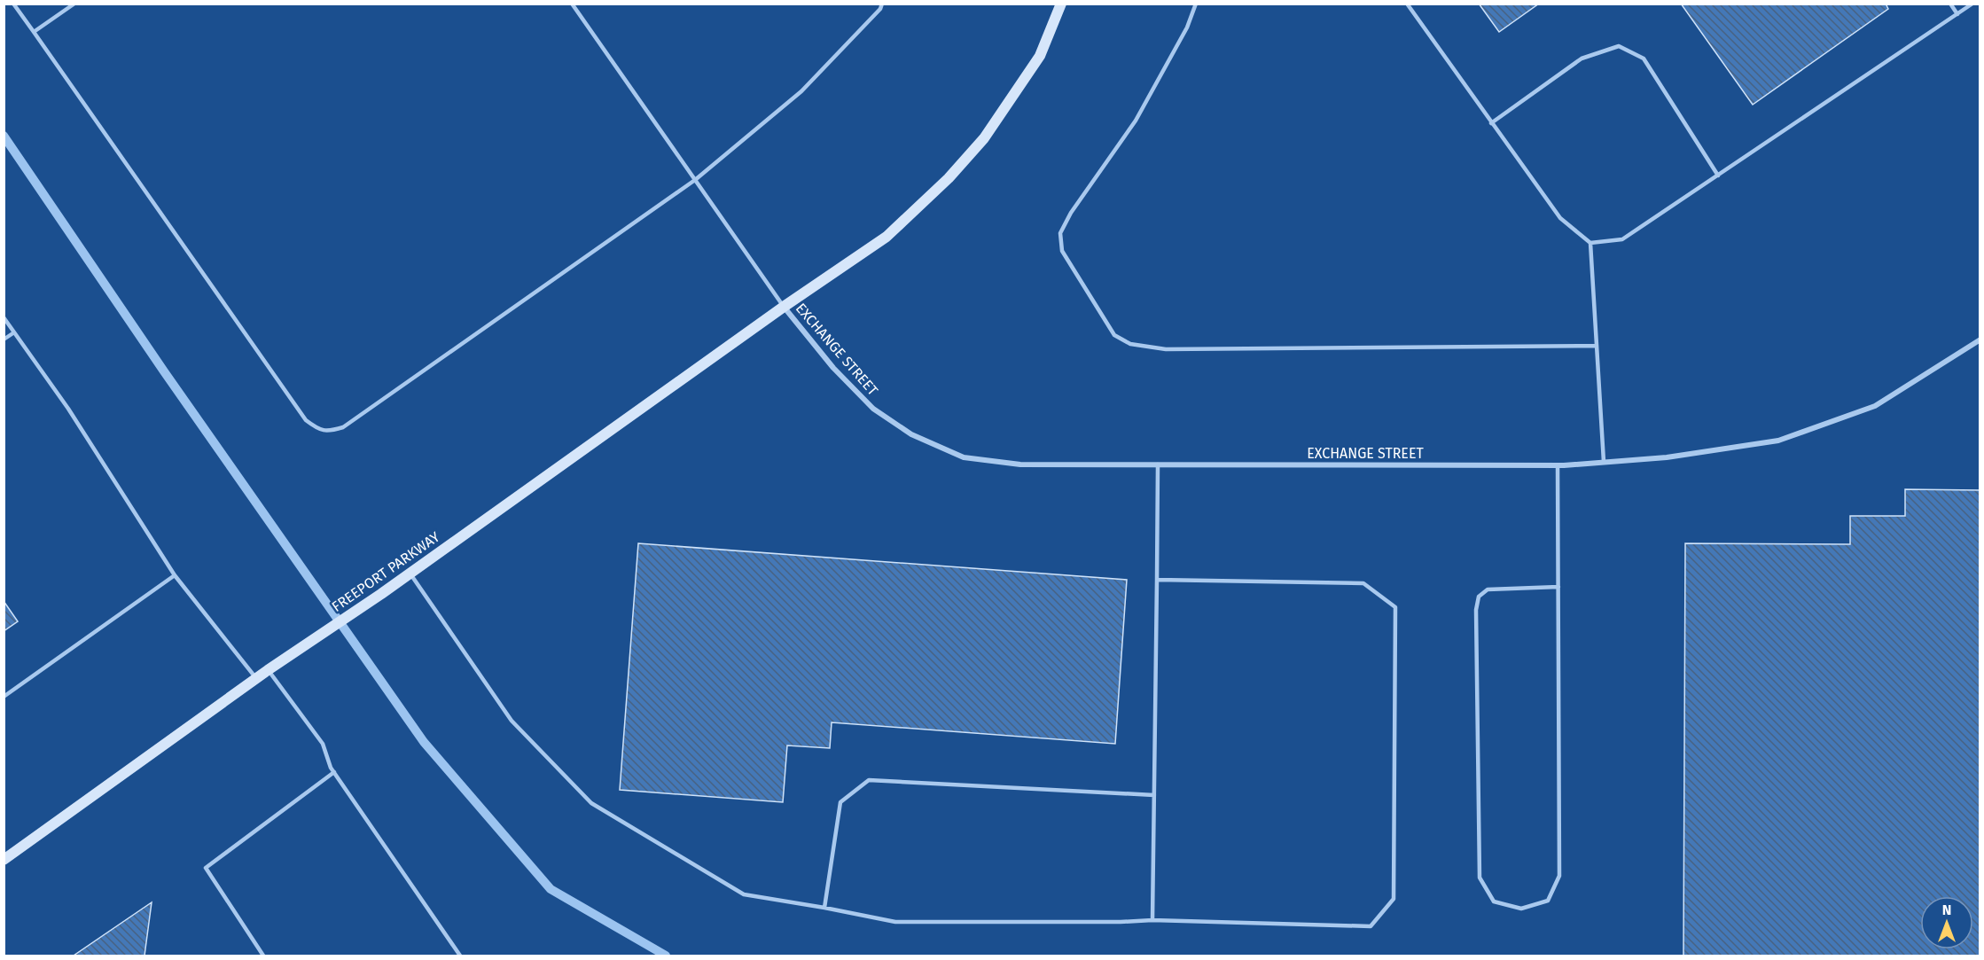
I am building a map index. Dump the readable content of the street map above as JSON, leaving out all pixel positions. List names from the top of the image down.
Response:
{
  "streets": {
    "main road": ["FREEPORT PARKWAY"],
    "street": ["EXCHANGE STREET"]
  },
  "crossings": [
    ["EXCHANGE STREET", "FREEPORT PARKWAY"]
  ],
  "north": "top"
}
